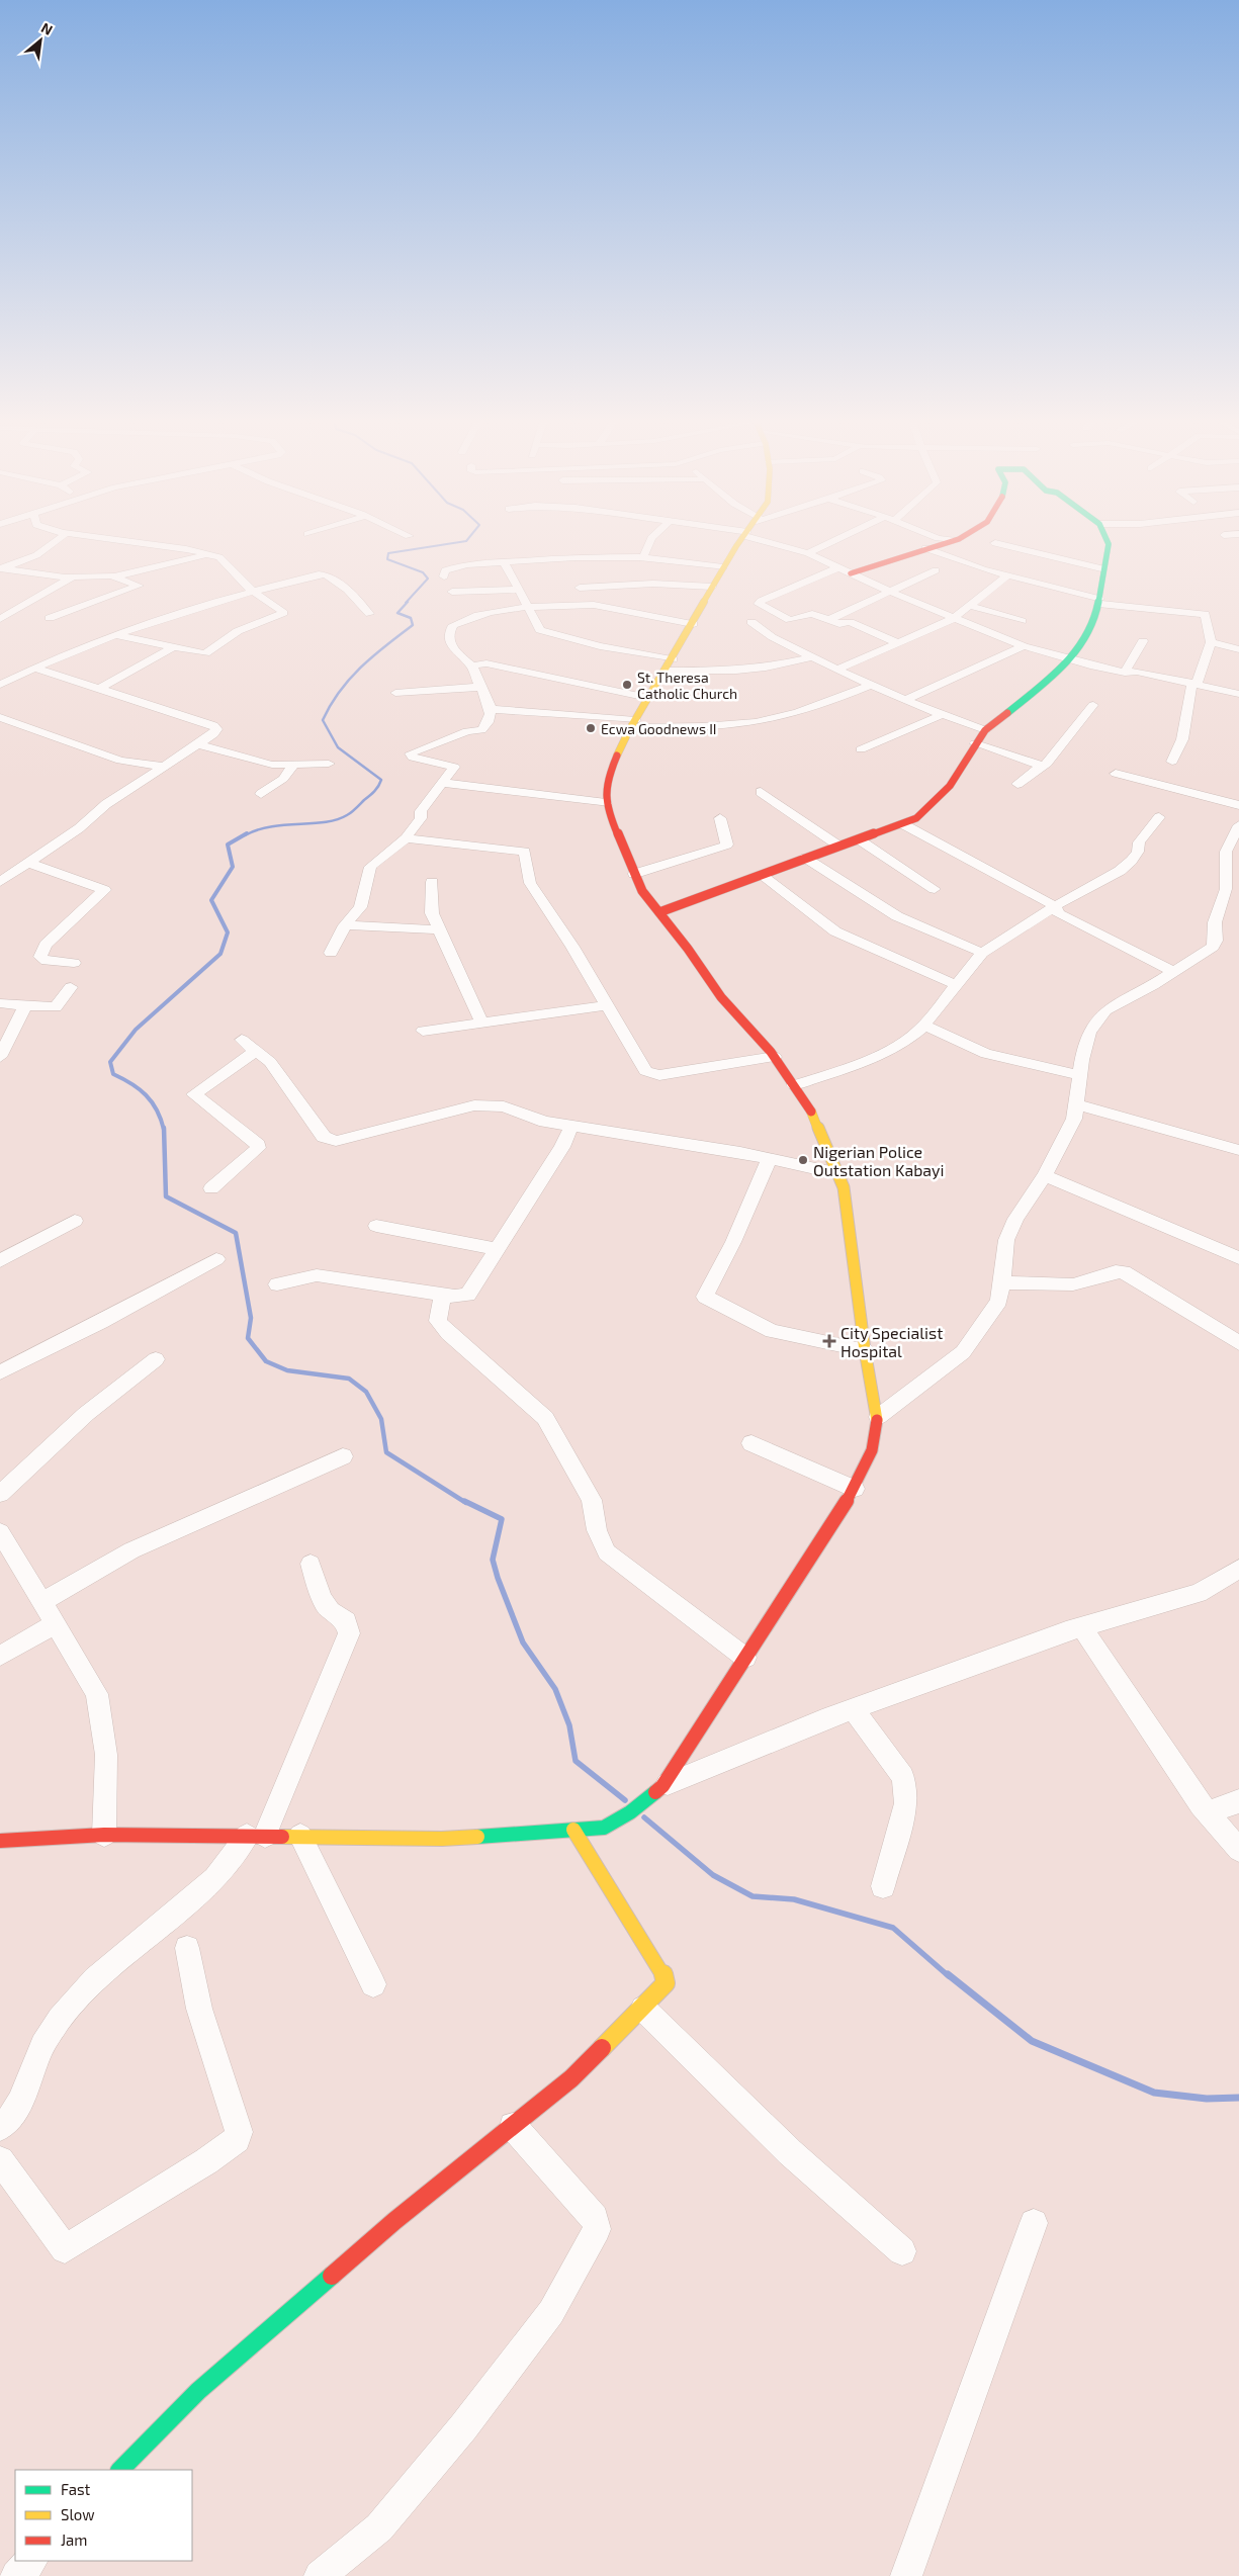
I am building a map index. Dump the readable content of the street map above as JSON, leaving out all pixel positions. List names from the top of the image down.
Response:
{
  "places": {
    "other": ["St. Theresa Catholic Church", "Ecwa Goodnews II", "Nigerian Police Outstation Kabayi"],
    "health": ["City Specialist Hospital"]
  },
  "legend": ["Fast", "Slow", "Jam"],
  "north": "top right"
}
